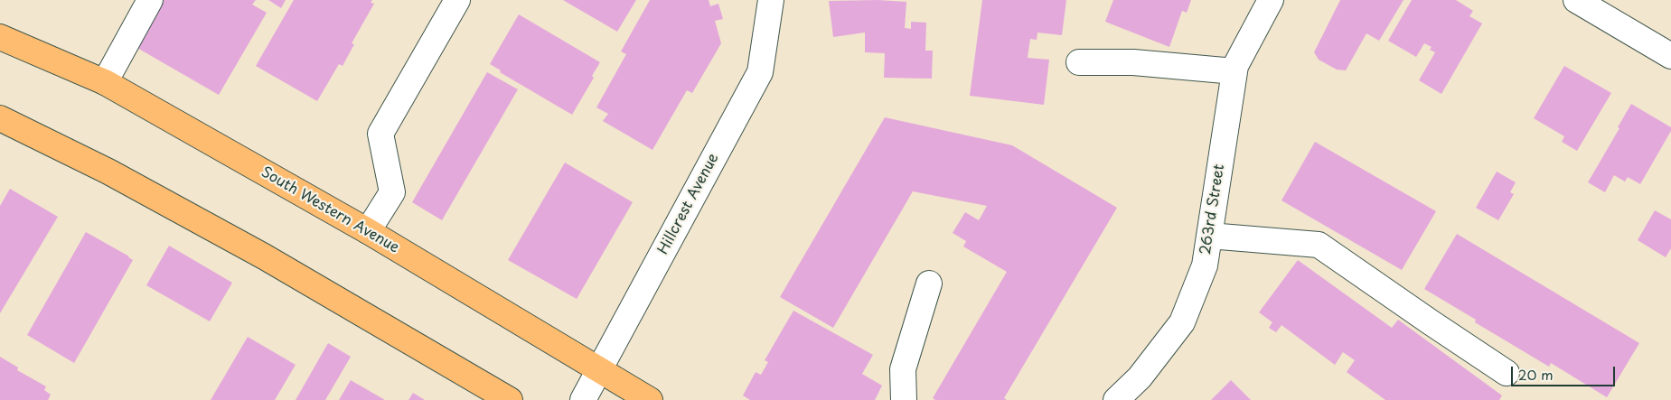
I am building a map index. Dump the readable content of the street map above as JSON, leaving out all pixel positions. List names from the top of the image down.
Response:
{
  "streets": {
    "main road": ["South Western Avenue"],
    "street": ["Hillcrest Avenue", "263rd Street"]
  },
  "crossings": [
    ["Hillcrest Avenue", "South Western Avenue"]
  ],
  "scale_bar": "20 m"
}
